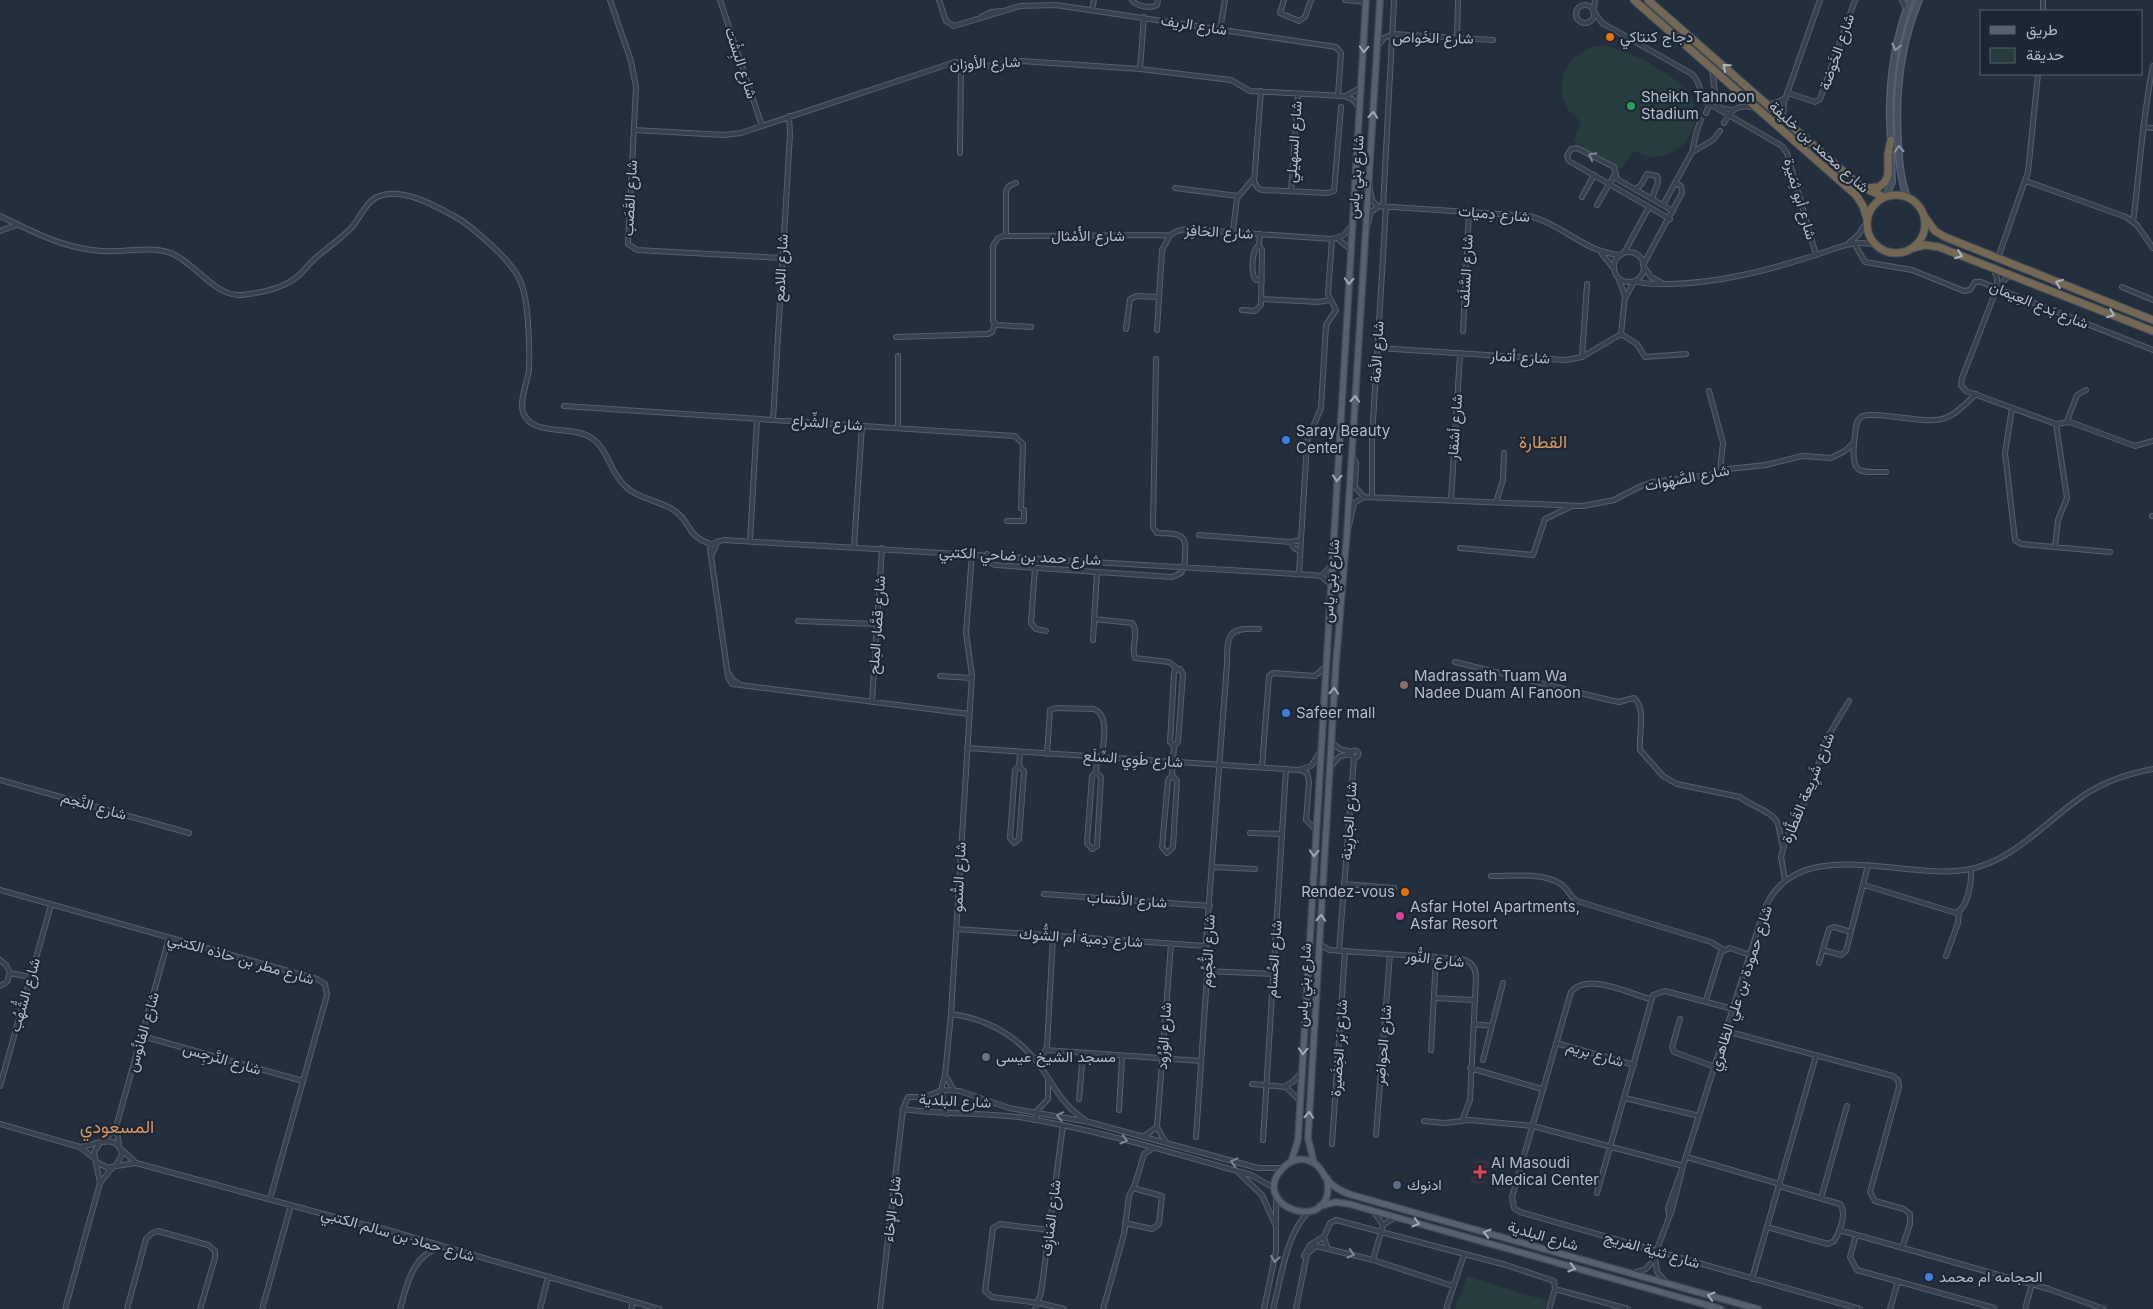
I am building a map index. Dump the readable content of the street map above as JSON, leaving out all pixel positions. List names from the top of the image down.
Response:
{
  "streets": {
    "highway": ["شارع محمد بن خليفة"],
    "main road": ["شارع بني ياس", "شارع البلدية"],
    "street": [
      "شارع الريف",
      "شارع الخَواص",
      "شارع الخَوضة",
      "شارع البِشْت",
      "شارع الأوزان",
      "شارع السهيلي",
      "شارع القَصَب",
      "شارع أبو ثِمَيرة",
      "شارع دِميات",
      "شارع الحَافِز",
      "شارع الأَمْثال",
      "شارع اللامع",
      "شارع السَّلَف",
      "شارع بَدع العِيمان",
      "شارع الأمة",
      "شارع أتمار",
      "شارع الشِّراع",
      "شارع أشقار",
      "شارع الصَّهَوات",
      "شارع حمد بن ضاحي الكتبي",
      "شارع قصَّار المِلح",
      "شارع طَوِي السِّلَع",
      "شارع شَرِيعة القَطَّارة",
      "شارع النَّجم",
      "شارع الجارِينة",
      "شارع السُّمو",
      "شارع الأنساب",
      "شارع دِمية أم الشُّوك",
      "شارع النُّجُوم",
      "شارع مطر بن حاذه الكتبي",
      "شارع الحُسام",
      "شارع النُّور",
      "شارع حمودة بن علي الظاهري",
      "شارع الشُّهُب",
      "شارع الفانُوس",
      "شارع الوُرُود",
      "شارع الحواضِر",
      "شارع بَر الخِضَيرة",
      "شارع بريم",
      "شارع النَّرجِس",
      "شارع الإخاء",
      "شارع المَنازِف",
      "شارع حماد بن سالم الكتبي",
      "شارع ثنية الفريج"
    ]
  },
  "crossings": [
    ["شارع الريف", "شارع الأوزان"],
    ["شارع الخَواص", "شارع بني ياس"],
    ["شارع الخَواص", "شارع الأمة"],
    ["شارع البِشْت", "شارع الأوزان"],
    ["شارع الأوزان", "شارع السهيلي"],
    ["شارع الأوزان", "شارع بني ياس"],
    ["شارع الأوزان", "شارع القَصَب"],
    ["شارع الأوزان", "شارع اللامع"],
    ["شارع بني ياس", "شارع النُّور"],
    ["شارع بني ياس", "شارع البلدية"],
    ["شارع القَصَب", "شارع اللامع"],
    ["شارع دِميات", "شارع السَّلَف"],
    ["شارع دِميات", "شارع الأمة"],
    ["شارع الحَافِز", "شارع الأَمْثال"],
    ["شارع اللامع", "شارع الشِّراع"],
    ["شارع الأمة", "شارع أتمار"],
    ["شارع الأمة", "شارع الصَّهَوات"],
    ["شارع أتمار", "شارع أشقار"],
    ["شارع أشقار", "شارع الصَّهَوات"],
    ["شارع حمد بن ضاحي الكتبي", "شارع قصَّار المِلح"],
    ["شارع حمد بن ضاحي الكتبي", "شارع السُّمو"],
    ["شارع طَوِي السِّلَع", "شارع السُّمو"],
    ["شارع طَوِي السِّلَع", "شارع النُّجُوم"],
    ["شارع طَوِي السِّلَع", "شارع الحُسام"],
    ["شارع شَرِيعة القَطَّارة", "شارع حمودة بن علي الظاهري"],
    ["شارع الجارِينة", "شارع النُّور"],
    ["شارع السُّمو", "شارع دِمية أم الشُّوك"],
    ["شارع السُّمو", "شارع البلدية"],
    ["شارع الأنساب", "شارع النُّجُوم"],
    ["شارع دِمية أم الشُّوك", "شارع النُّجُوم"],
    ["شارع دِمية أم الشُّوك", "شارع الوُرُود"],
    ["شارع مطر بن حاذه الكتبي", "شارع الشُّهُب"],
    ["شارع مطر بن حاذه الكتبي", "شارع الفانُوس"],
    ["شارع مطر بن حاذه الكتبي", "شارع النَّرجِس"],
    ["شارع مطر بن حاذه الكتبي", "شارع حماد بن سالم الكتبي"],
    ["شارع النُّور", "شارع الحواضِر"],
    ["شارع النُّور", "شارع بَر الخِضَيرة"],
    ["شارع حمودة بن علي الظاهري", "شارع ثنية الفريج"],
    ["شارع الفانُوس", "شارع النَّرجِس"],
    ["شارع الفانُوس", "شارع حماد بن سالم الكتبي"],
    ["شارع الوُرُود", "شارع البلدية"],
    ["شارع بريم", "شارع ثنية الفريج"],
    ["شارع البلدية", "شارع الإخاء"],
    ["شارع البلدية", "شارع المَنازِف"]
  ],
  "districts": ["القطارة", "المسعودي"],
  "places": {
    "other": [
      "دجاج كنتاكي",
      "Sheikh Tahnoon Stadium",
      "Saray Beauty Center",
      "Madrassath Tuam Wa Nadee Duam Al Fanoon",
      "Safeer mall",
      "Rendez-vous",
      "Asfar Hotel Apartments, Asfar Resort",
      "مسجد الشيخ عيسى",
      "ادنوك",
      "الحجامه ام محمد"
    ],
    "health": ["Al Masoudi Medical Center"]
  },
  "legend": ["طريق", "حديقة"]
}
